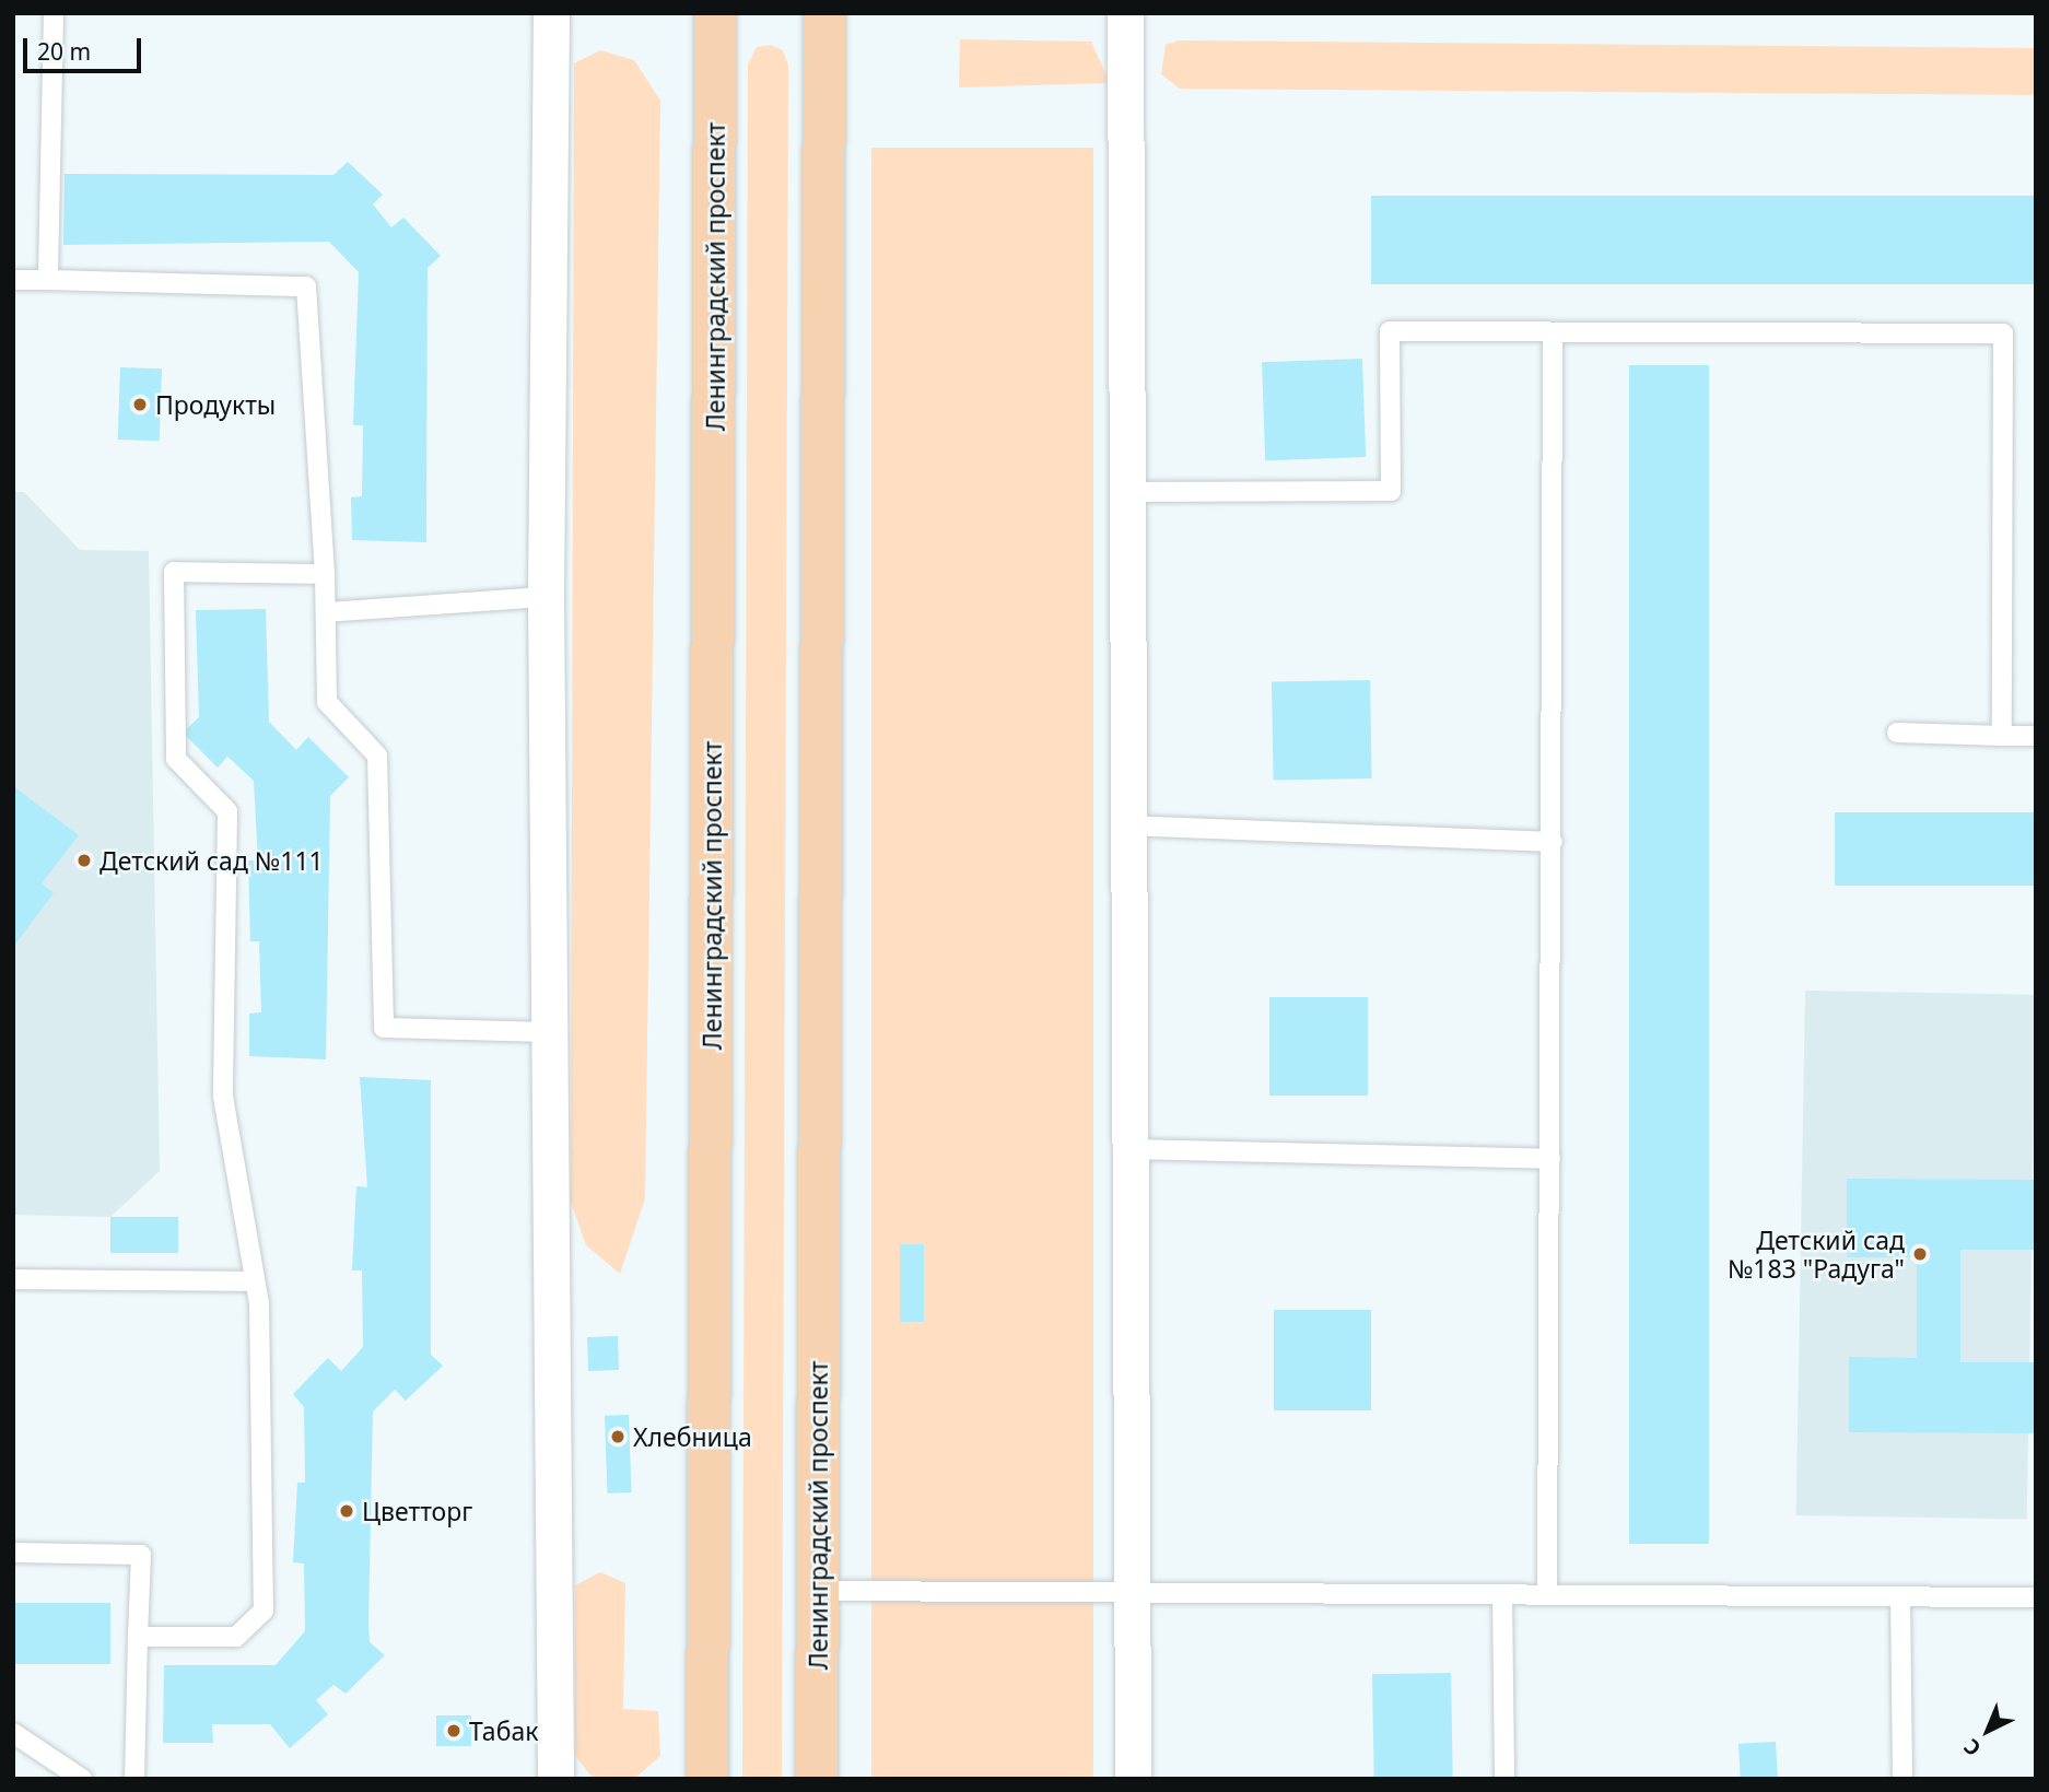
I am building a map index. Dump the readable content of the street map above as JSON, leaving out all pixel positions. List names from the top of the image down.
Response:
{
  "streets": {
    "main road": ["Ленинградский проспект"]
  },
  "places": [
    "Продукты",
    "Детский сад №111",
    "Детский сад №183 \"Радуга\"",
    "Хлебница",
    "Цветторг",
    "Табак"
  ],
  "scale_bar": "20 m",
  "north": "bottom left"
}
